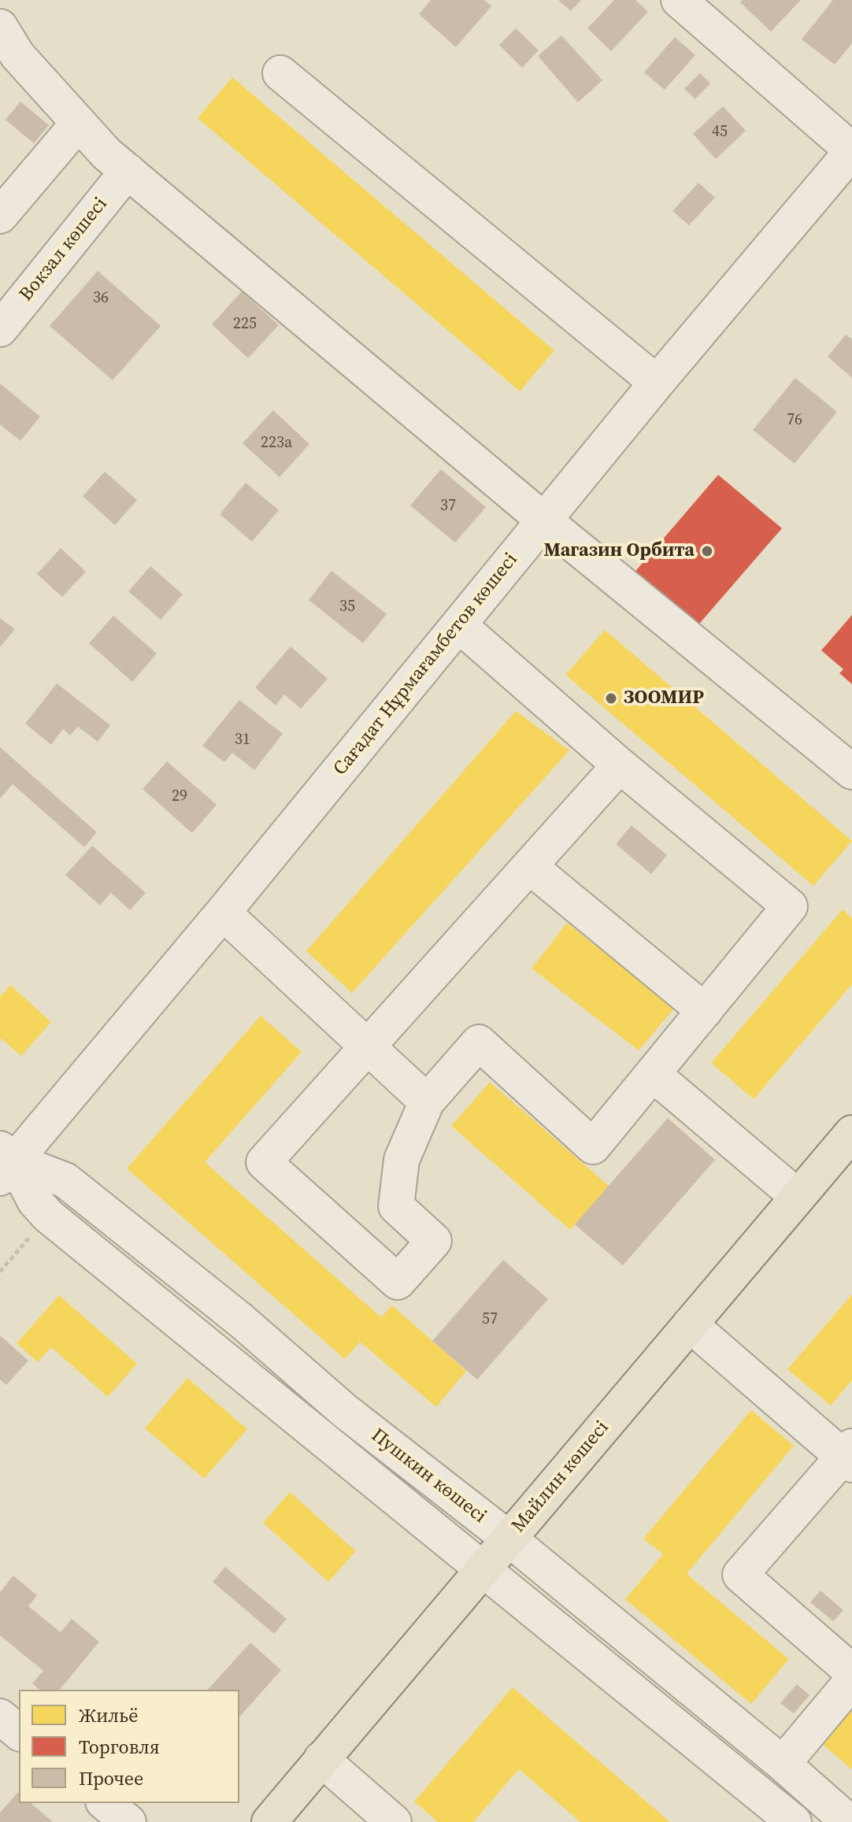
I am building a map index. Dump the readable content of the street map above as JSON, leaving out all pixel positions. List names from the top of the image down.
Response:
{
  "streets": {
    "main road": ["Майлин көшесі"],
    "street": ["Вокзал көшесі", "Сағадат Нұрмағамбетов көшесі", "Пушкин көшесі"]
  },
  "crossings": [
    ["Сағадат Нұрмағамбетов көшесі", "Пушкин көшесі"],
    ["Пушкин көшесі", "Майлин көшесі"]
  ],
  "places": ["Магазин Орбита", "ЗООМИР"],
  "house_numbers": [
    "45",
    "36",
    "225",
    "76",
    "223а",
    "37",
    "35",
    "31",
    "29",
    "57"
  ],
  "legend": ["Жильё", "Торговля", "Прочее"]
}
